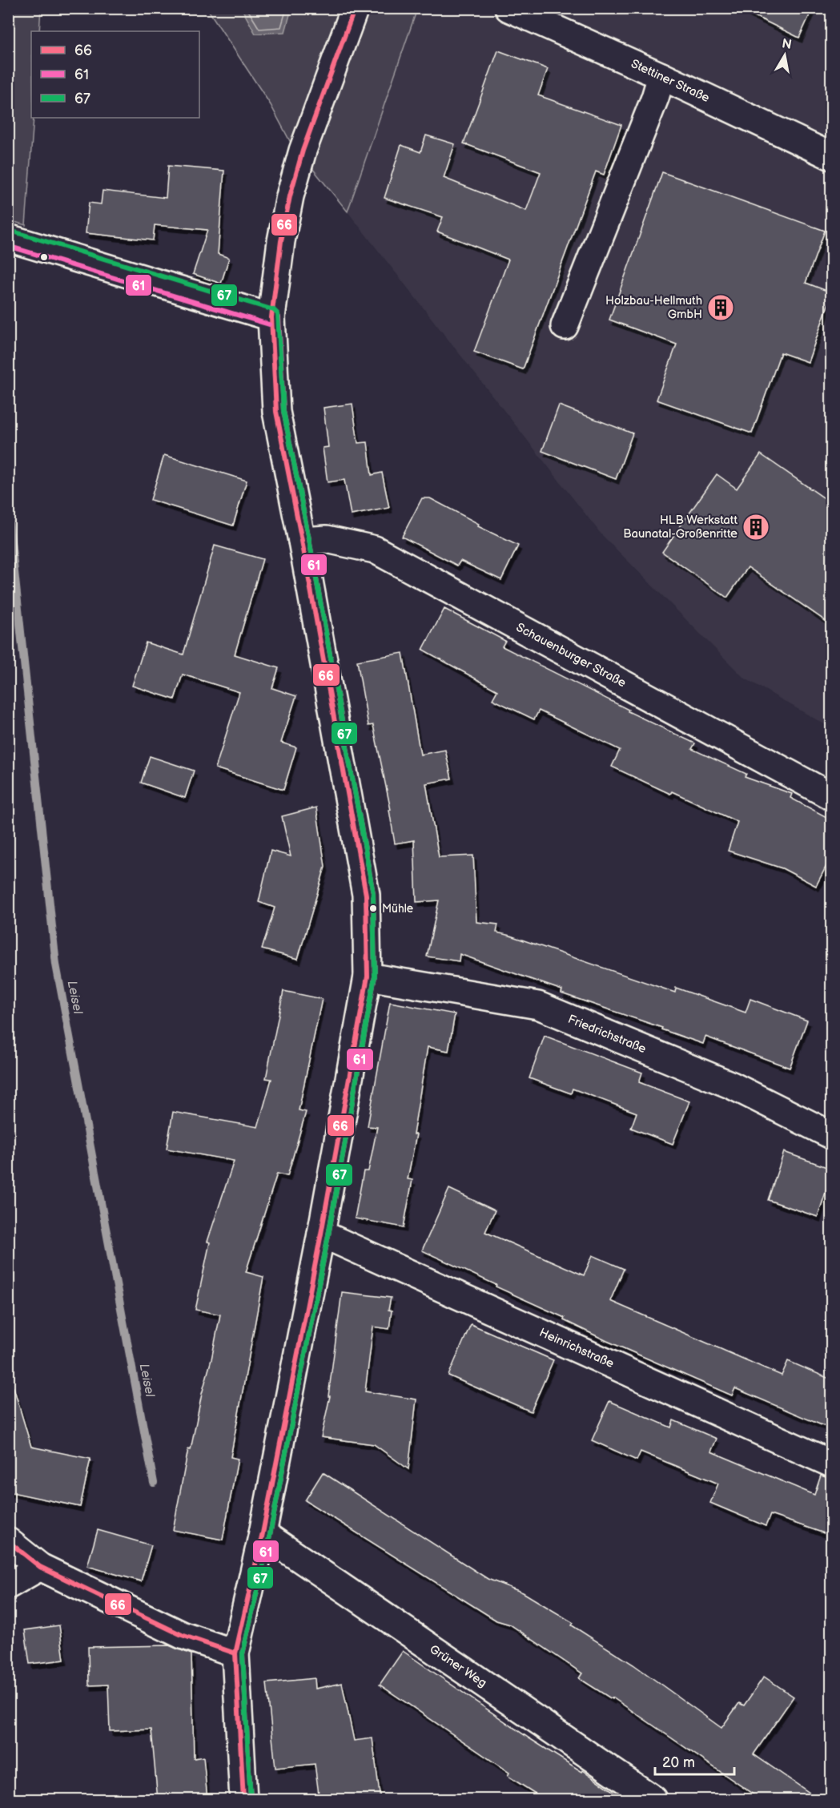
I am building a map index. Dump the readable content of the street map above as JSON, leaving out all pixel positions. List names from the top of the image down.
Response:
{
  "streets": {
    "street": [
      "Stettiner Straße",
      "Schauenburger Straße",
      "Friedrichstraße",
      "Heinrichstraße",
      "Grüner Weg"
    ]
  },
  "water": ["Leisel"],
  "places": {
    "building": ["Holzbau-Hellmuth GmbH", "HLB Werkstatt Baunatal-Großenritte"],
    "other": ["Mühle"]
  },
  "lines": ["transit line 66", "transit line 67", "transit line 61"],
  "legend": ["66", "61", "67"],
  "scale_bar": "20 m",
  "north": "top"
}
